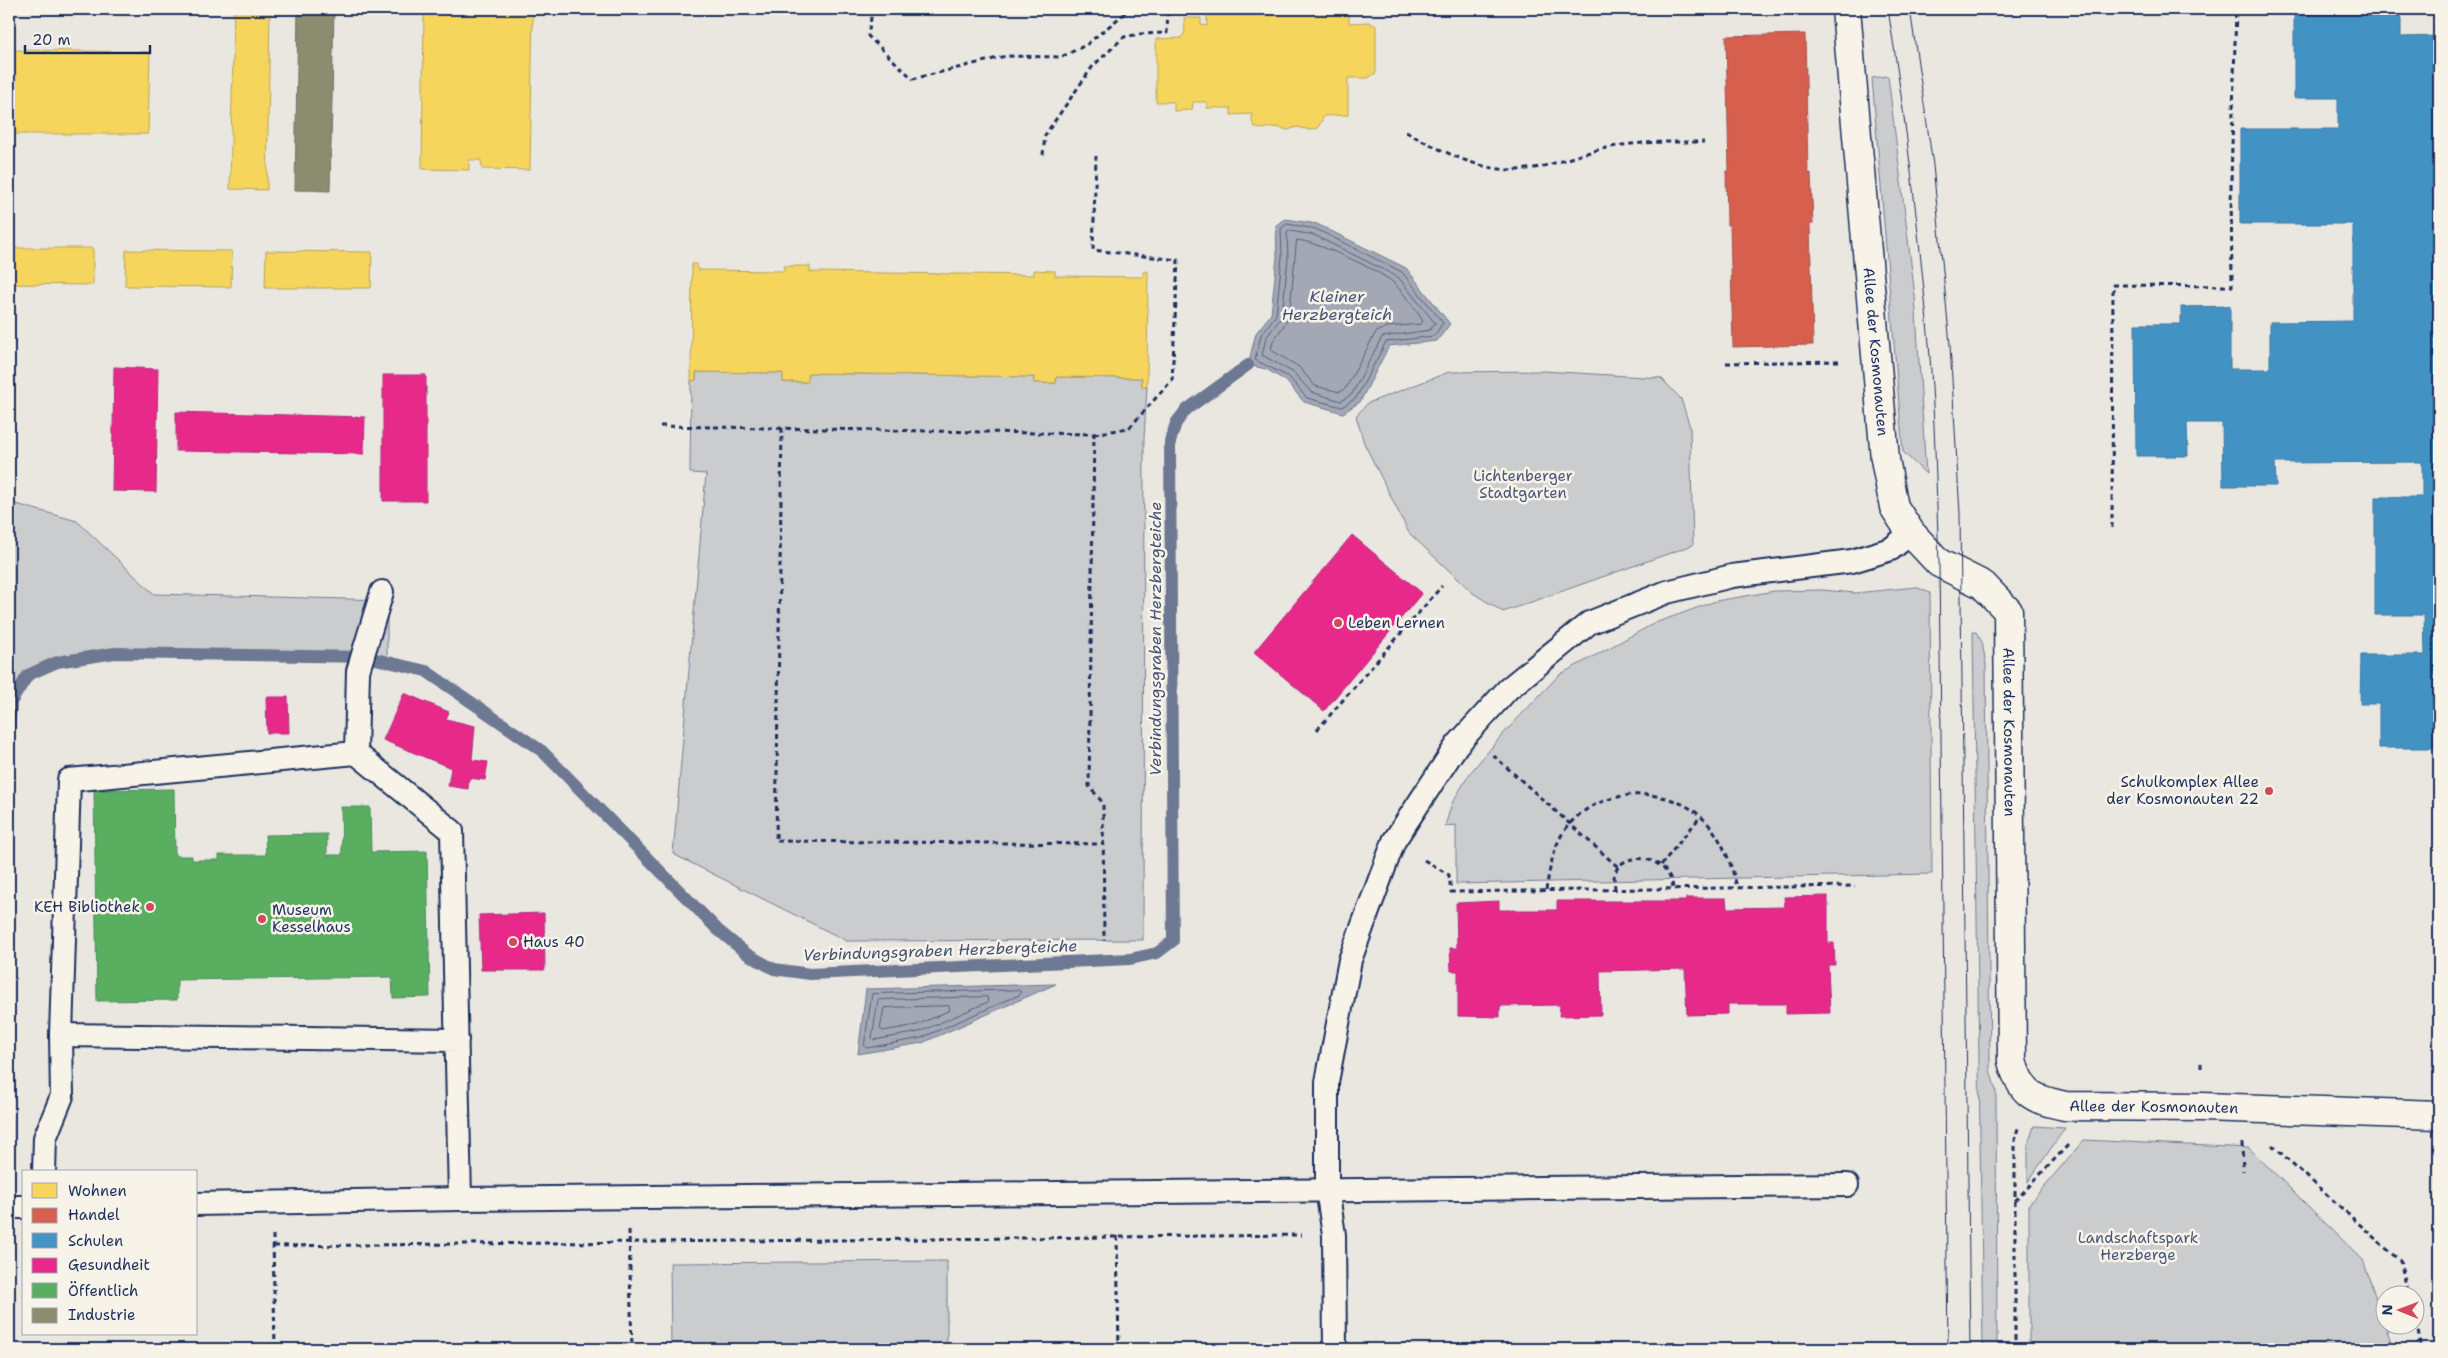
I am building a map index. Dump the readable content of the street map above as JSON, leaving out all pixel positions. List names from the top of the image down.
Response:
{
  "streets": {
    "street": ["Allee der Kosmonauten"]
  },
  "water": ["Kleiner Herzbergteich", "Verbindungsgraben Herzbergteiche"],
  "parks": ["Lichtenberger Stadtgarten", "Landschaftspark Herzberge"],
  "places": [
    "Leben Lernen",
    "Schulkomplex Allee der Kosmonauten 22",
    "KEH Bibliothek",
    "Museum Kesselhaus",
    "Haus 40"
  ],
  "legend": [
    "Wohnen",
    "Handel",
    "Schulen",
    "Gesundheit",
    "Öffentlich",
    "Industrie"
  ],
  "scale_bar": "20 m",
  "north": "left"
}
